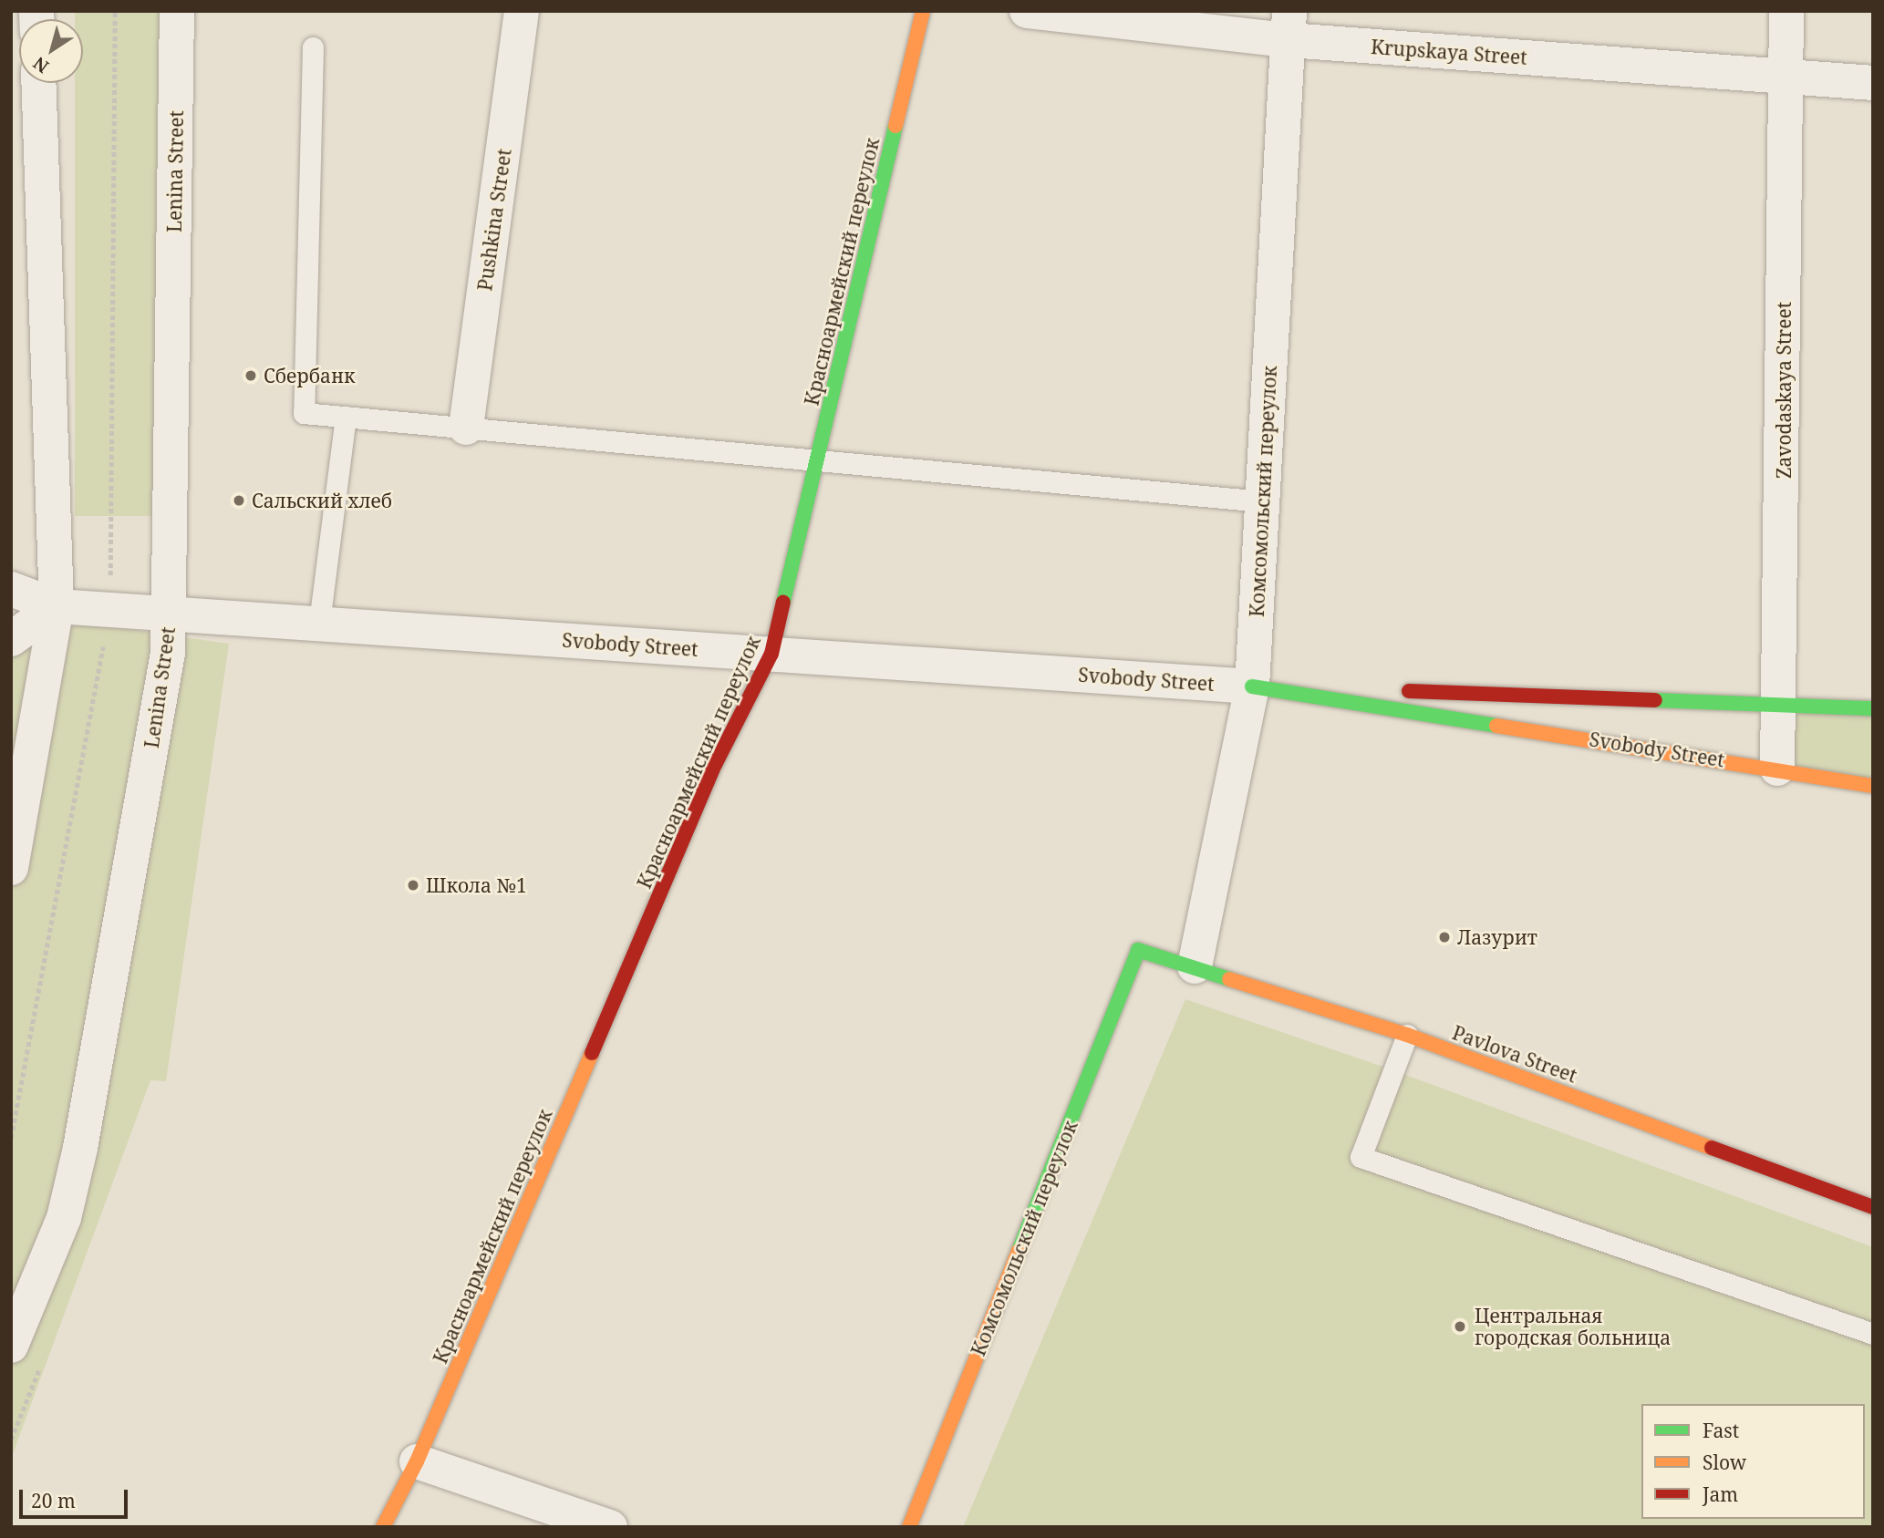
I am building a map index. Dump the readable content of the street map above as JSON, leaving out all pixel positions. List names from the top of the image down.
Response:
{
  "streets": {
    "street": [
      "Krupskaya Street",
      "Lenina Street",
      "Pushkina Street",
      "Красноармейский переулок",
      "Zavodaskaya Street",
      "Комсомольский переулок",
      "Svobody Street",
      "Pavlova Street"
    ]
  },
  "crossings": [
    ["Krupskaya Street", "Zavodaskaya Street"],
    ["Krupskaya Street", "Комсомольский переулок"],
    ["Lenina Street", "Svobody Street"],
    ["Красноармейский переулок", "Svobody Street"],
    ["Zavodaskaya Street", "Svobody Street"],
    ["Комсомольский переулок", "Svobody Street"],
    ["Комсомольский переулок", "Pavlova Street"]
  ],
  "places": [
    "Сбербанк",
    "Сальский хлеб",
    "Школа №1",
    "Лазурит",
    "Центральная городская больница"
  ],
  "legend": ["Fast", "Slow", "Jam"],
  "scale_bar": "20 m",
  "north": "bottom left"
}
